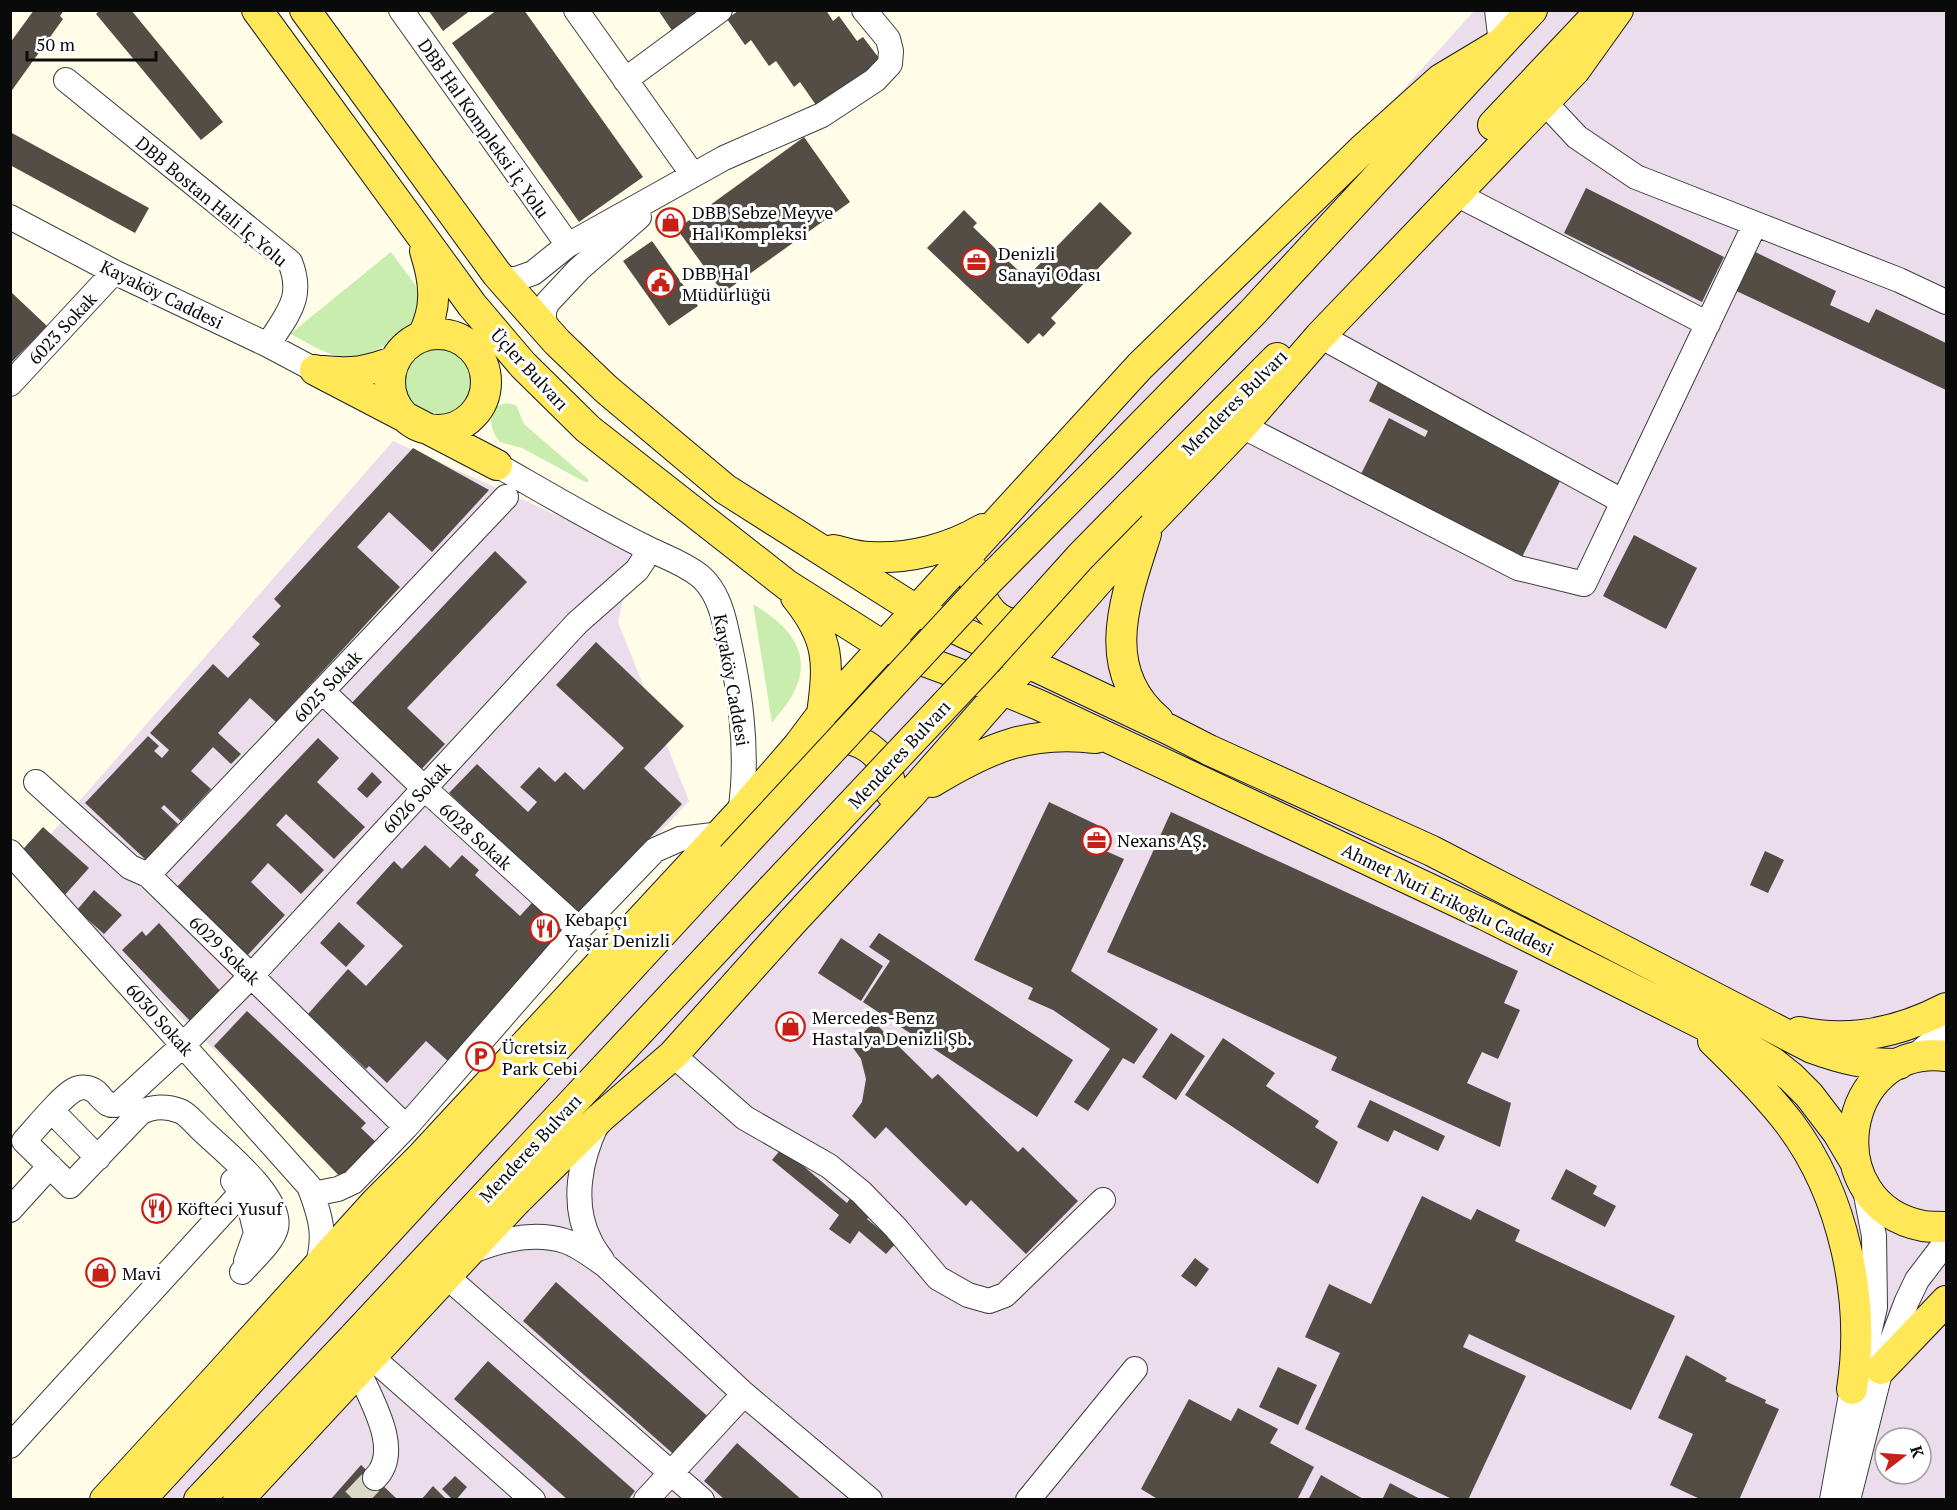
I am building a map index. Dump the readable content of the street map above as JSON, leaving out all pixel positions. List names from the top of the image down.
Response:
{
  "streets": {
    "main road": ["Üçler Bulvarı", "Menderes Bulvarı", "Ahmet Nuri Erikoğlu Caddesi"],
    "street": [
      "DBB Hal Kompleksi İç Yolu",
      "DBB Bostan Hali İç Yolu",
      "Kayaköy Caddesi",
      "6023 Sokak",
      "6025 Sokak",
      "6026 Sokak",
      "6028 Sokak",
      "6029 Sokak",
      "6030 Sokak"
    ]
  },
  "crossings": [
    ["DBB Bostan Hali İç Yolu", "Kayaköy Caddesi"],
    ["Kayaköy Caddesi", "6023 Sokak"],
    ["Kayaköy Caddesi", "6026 Sokak"],
    ["Üçler Bulvarı", "Ahmet Nuri Erikoğlu Caddesi"],
    ["6025 Sokak", "6028 Sokak"],
    ["6025 Sokak", "6029 Sokak"],
    ["6026 Sokak", "6028 Sokak"],
    ["6026 Sokak", "6029 Sokak"],
    ["6026 Sokak", "6030 Sokak"]
  ],
  "places": {
    "shop": ["DBB Sebze Meyve Hal Kompleksi", "Mercedes-Benz Hastalya Denizli Şb.", "Mavi"],
    "office": ["Denizli Sanayi Odası", "Nexans AŞ."],
    "public building": ["DBB Hal Müdürlüğü"],
    "restaurant": ["Kebapçı Yaşar Denizli", "Köfteci Yusuf"],
    "parking": ["Ücretsiz Park Cebi"]
  },
  "scale_bar": "50 m",
  "north": "right"
}
